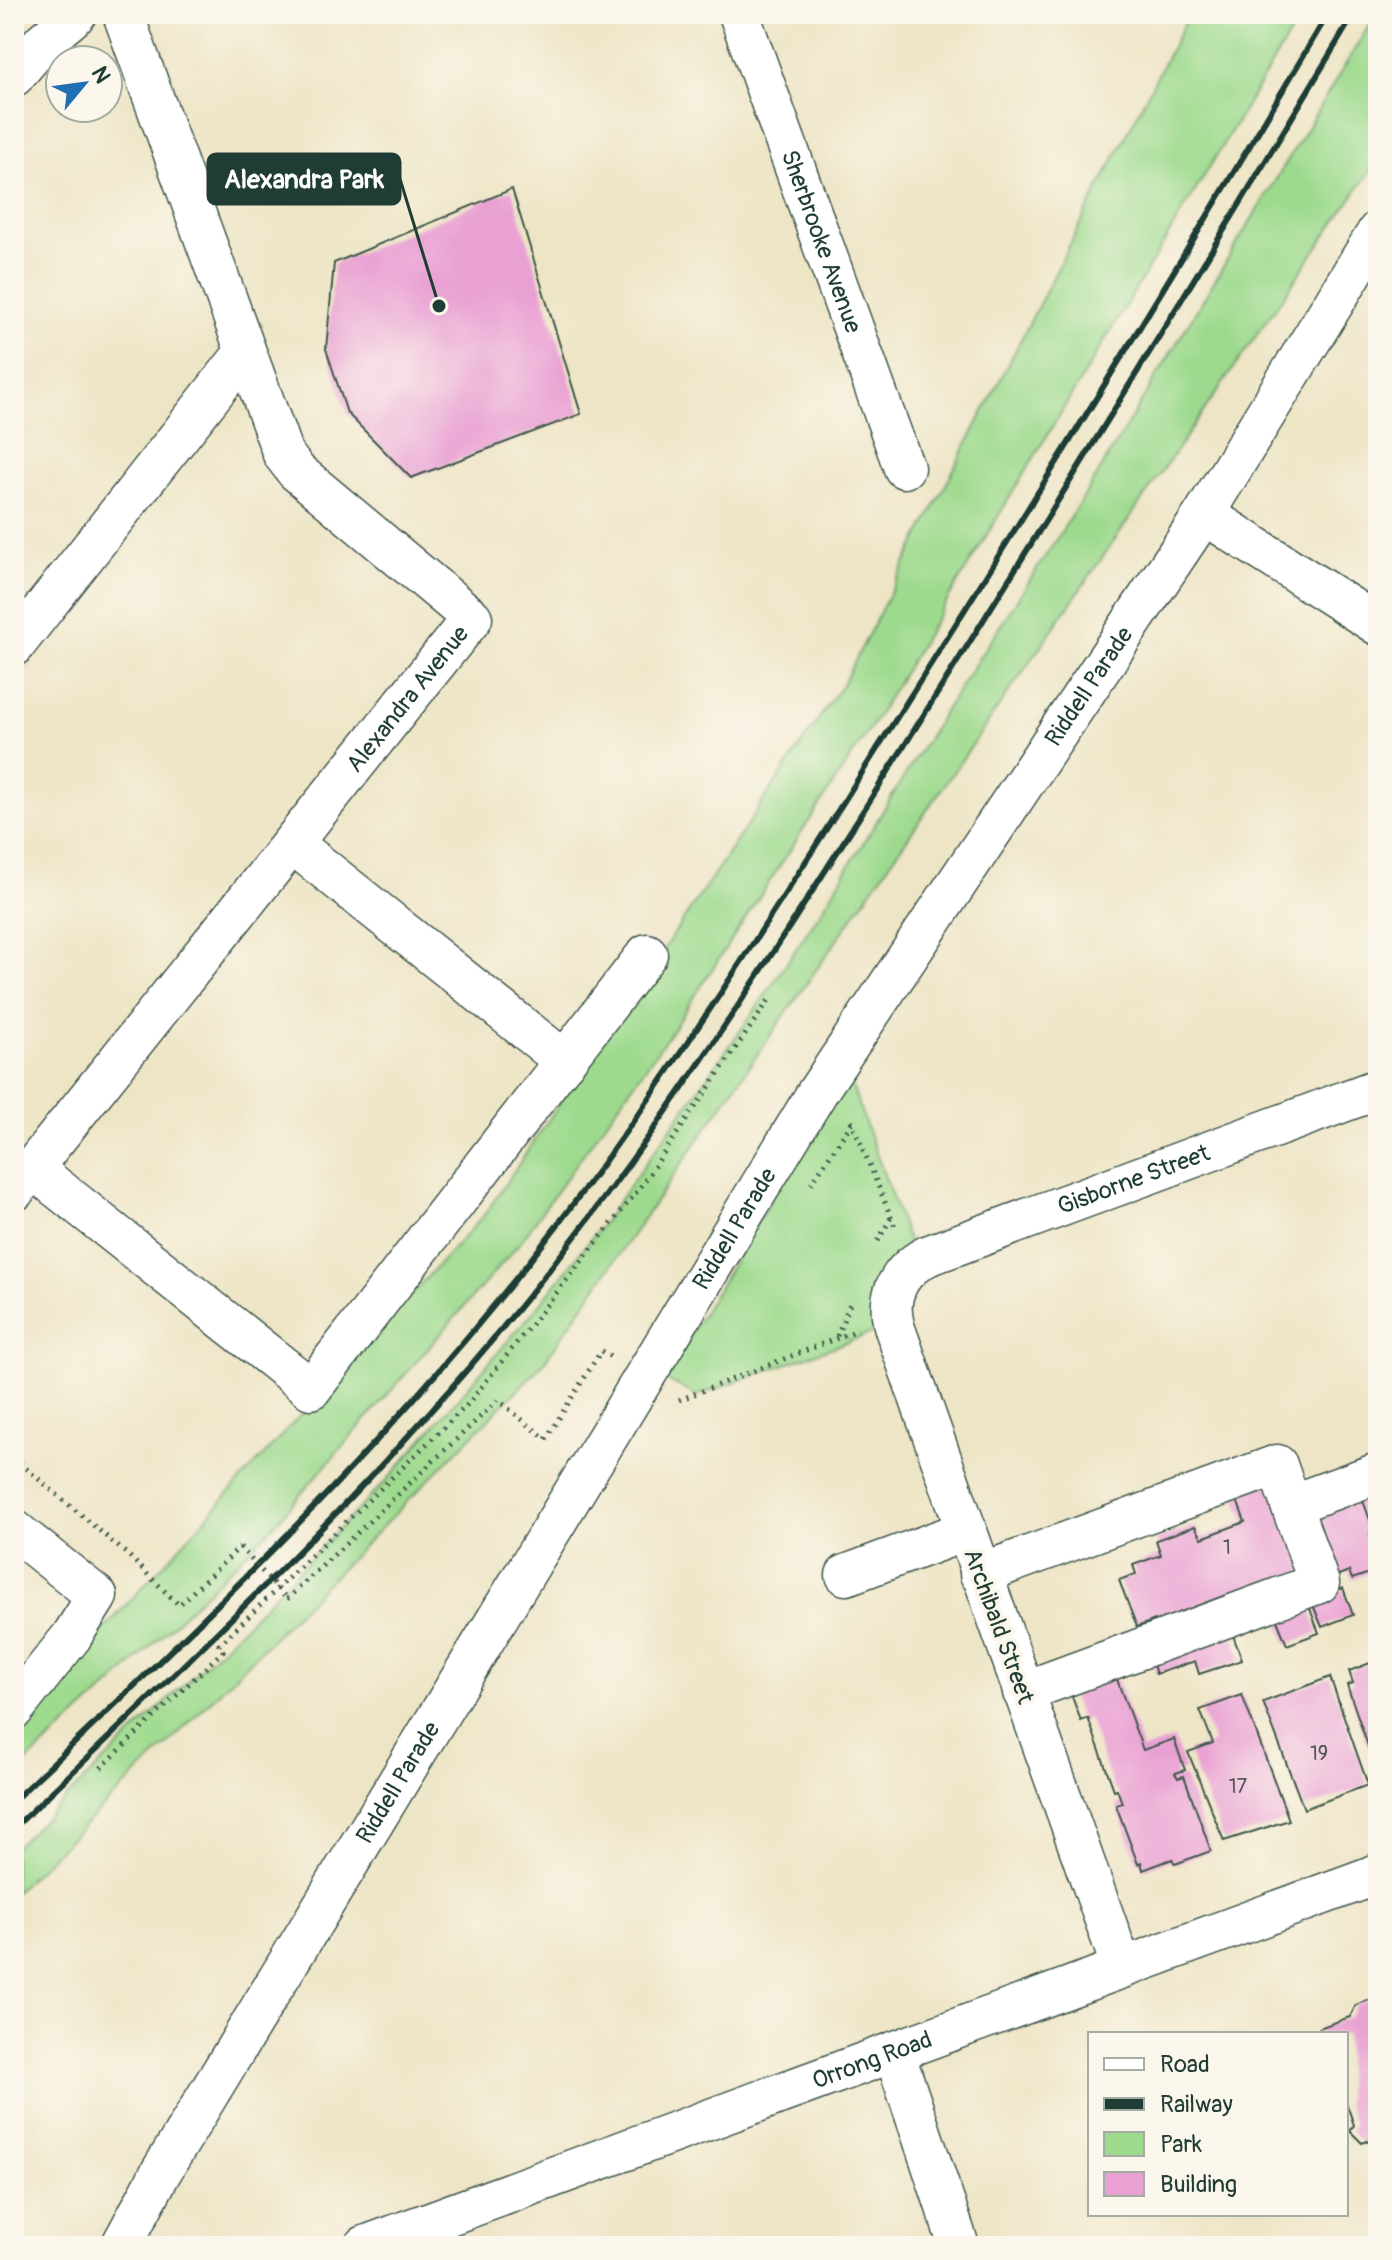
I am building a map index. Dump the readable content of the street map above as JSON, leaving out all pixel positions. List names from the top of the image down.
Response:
{
  "streets": {
    "street": [
      "Sherbrooke Avenue",
      "Riddell Parade",
      "Alexandra Avenue",
      "Gisborne Street",
      "Archibald Street",
      "Orrong Road"
    ]
  },
  "crossings": [
    ["Gisborne Street", "Archibald Street"],
    ["Archibald Street", "Orrong Road"]
  ],
  "places": ["Alexandra Park"],
  "house_numbers": ["1", "19", "17"],
  "legend": [
    "Road",
    "Railway",
    "Park",
    "Building"
  ],
  "north": "top right"
}
